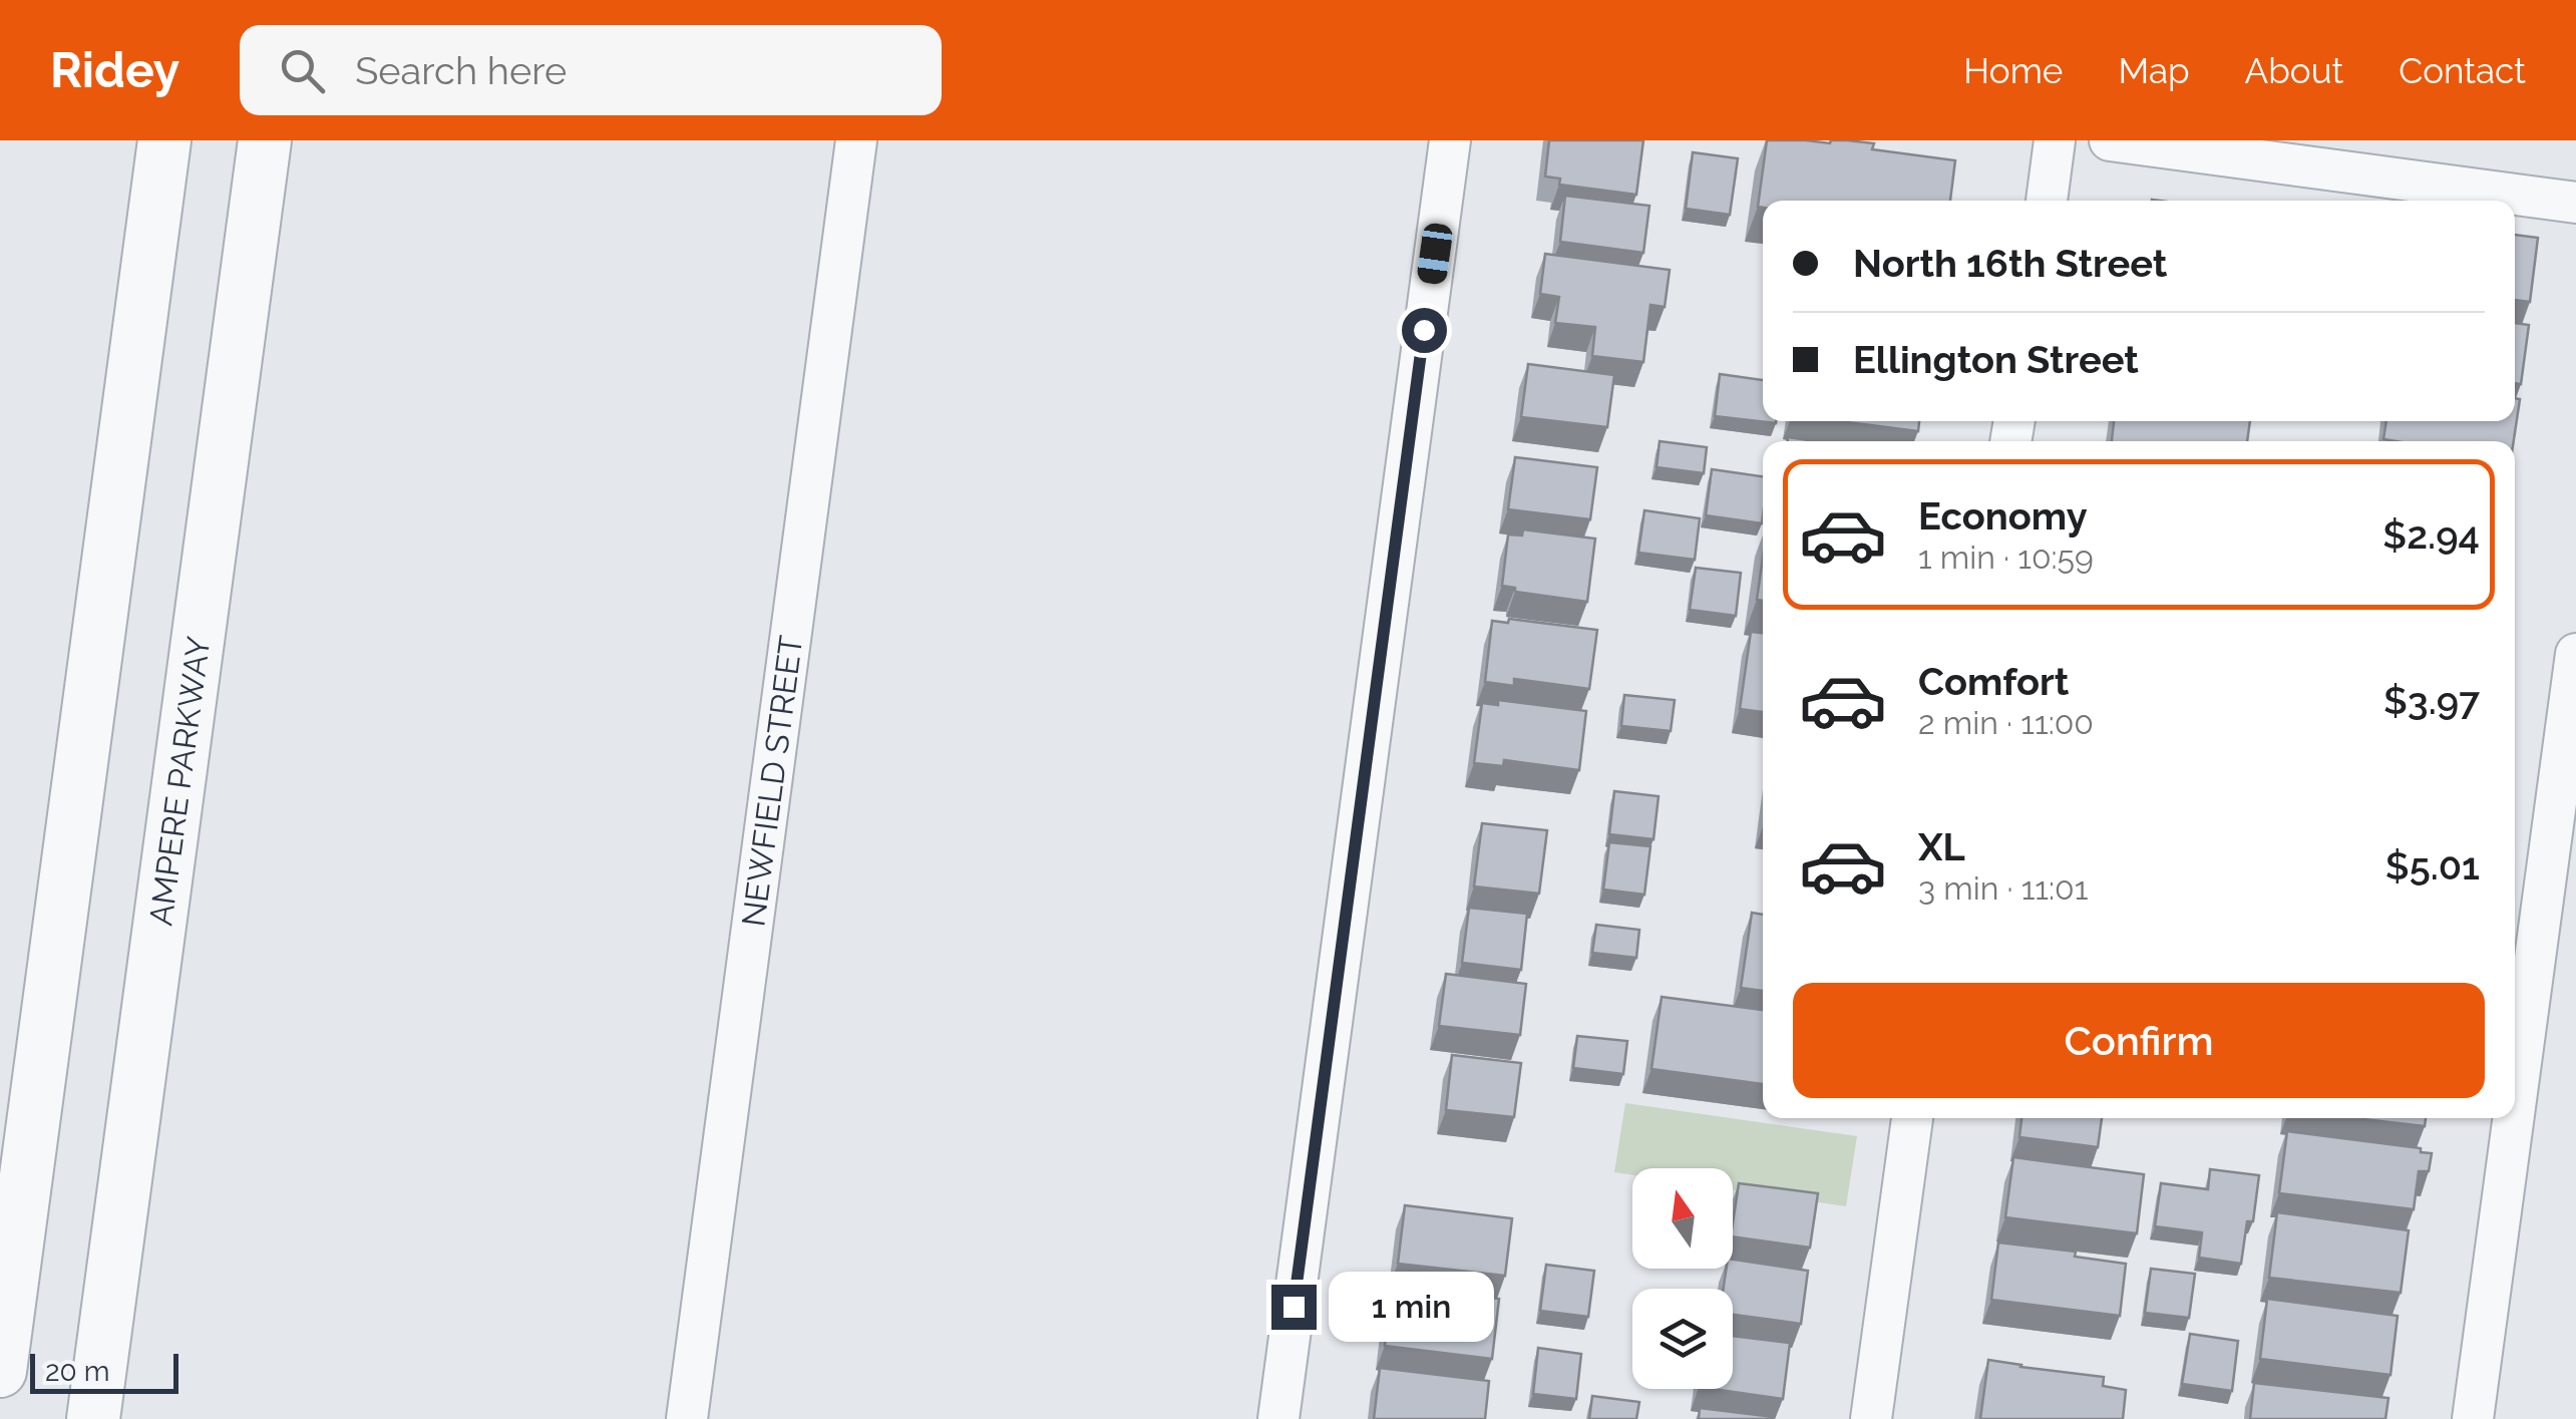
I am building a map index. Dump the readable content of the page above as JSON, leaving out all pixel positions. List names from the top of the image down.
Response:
{
  "streets": {
    "street": ["AMPERE PARKWAY", "NEWFIELD STREET"]
  },
  "scale_bar": "20 m",
  "north": "top",
  "page": {
    "header": "Ridey",
    "search": "Search here",
    "nav": [
      "Home",
      "Map",
      "About",
      "Contact"
    ],
    "banner": ["North 16th Street", "Ellington Street"],
    "list": [
      {
        "name": "Economy",
        "note": "1 min · 10:59",
        "value": "$2.94"
      },
      {
        "name": "Comfort",
        "note": "2 min · 11:00",
        "value": "$3.97"
      },
      {
        "name": "XL",
        "note": "3 min · 11:01",
        "value": "$5.01"
      }
    ],
    "buttons": "Confirm",
    "bubble": "1 min",
    "scale": "20 m"
  }
}
